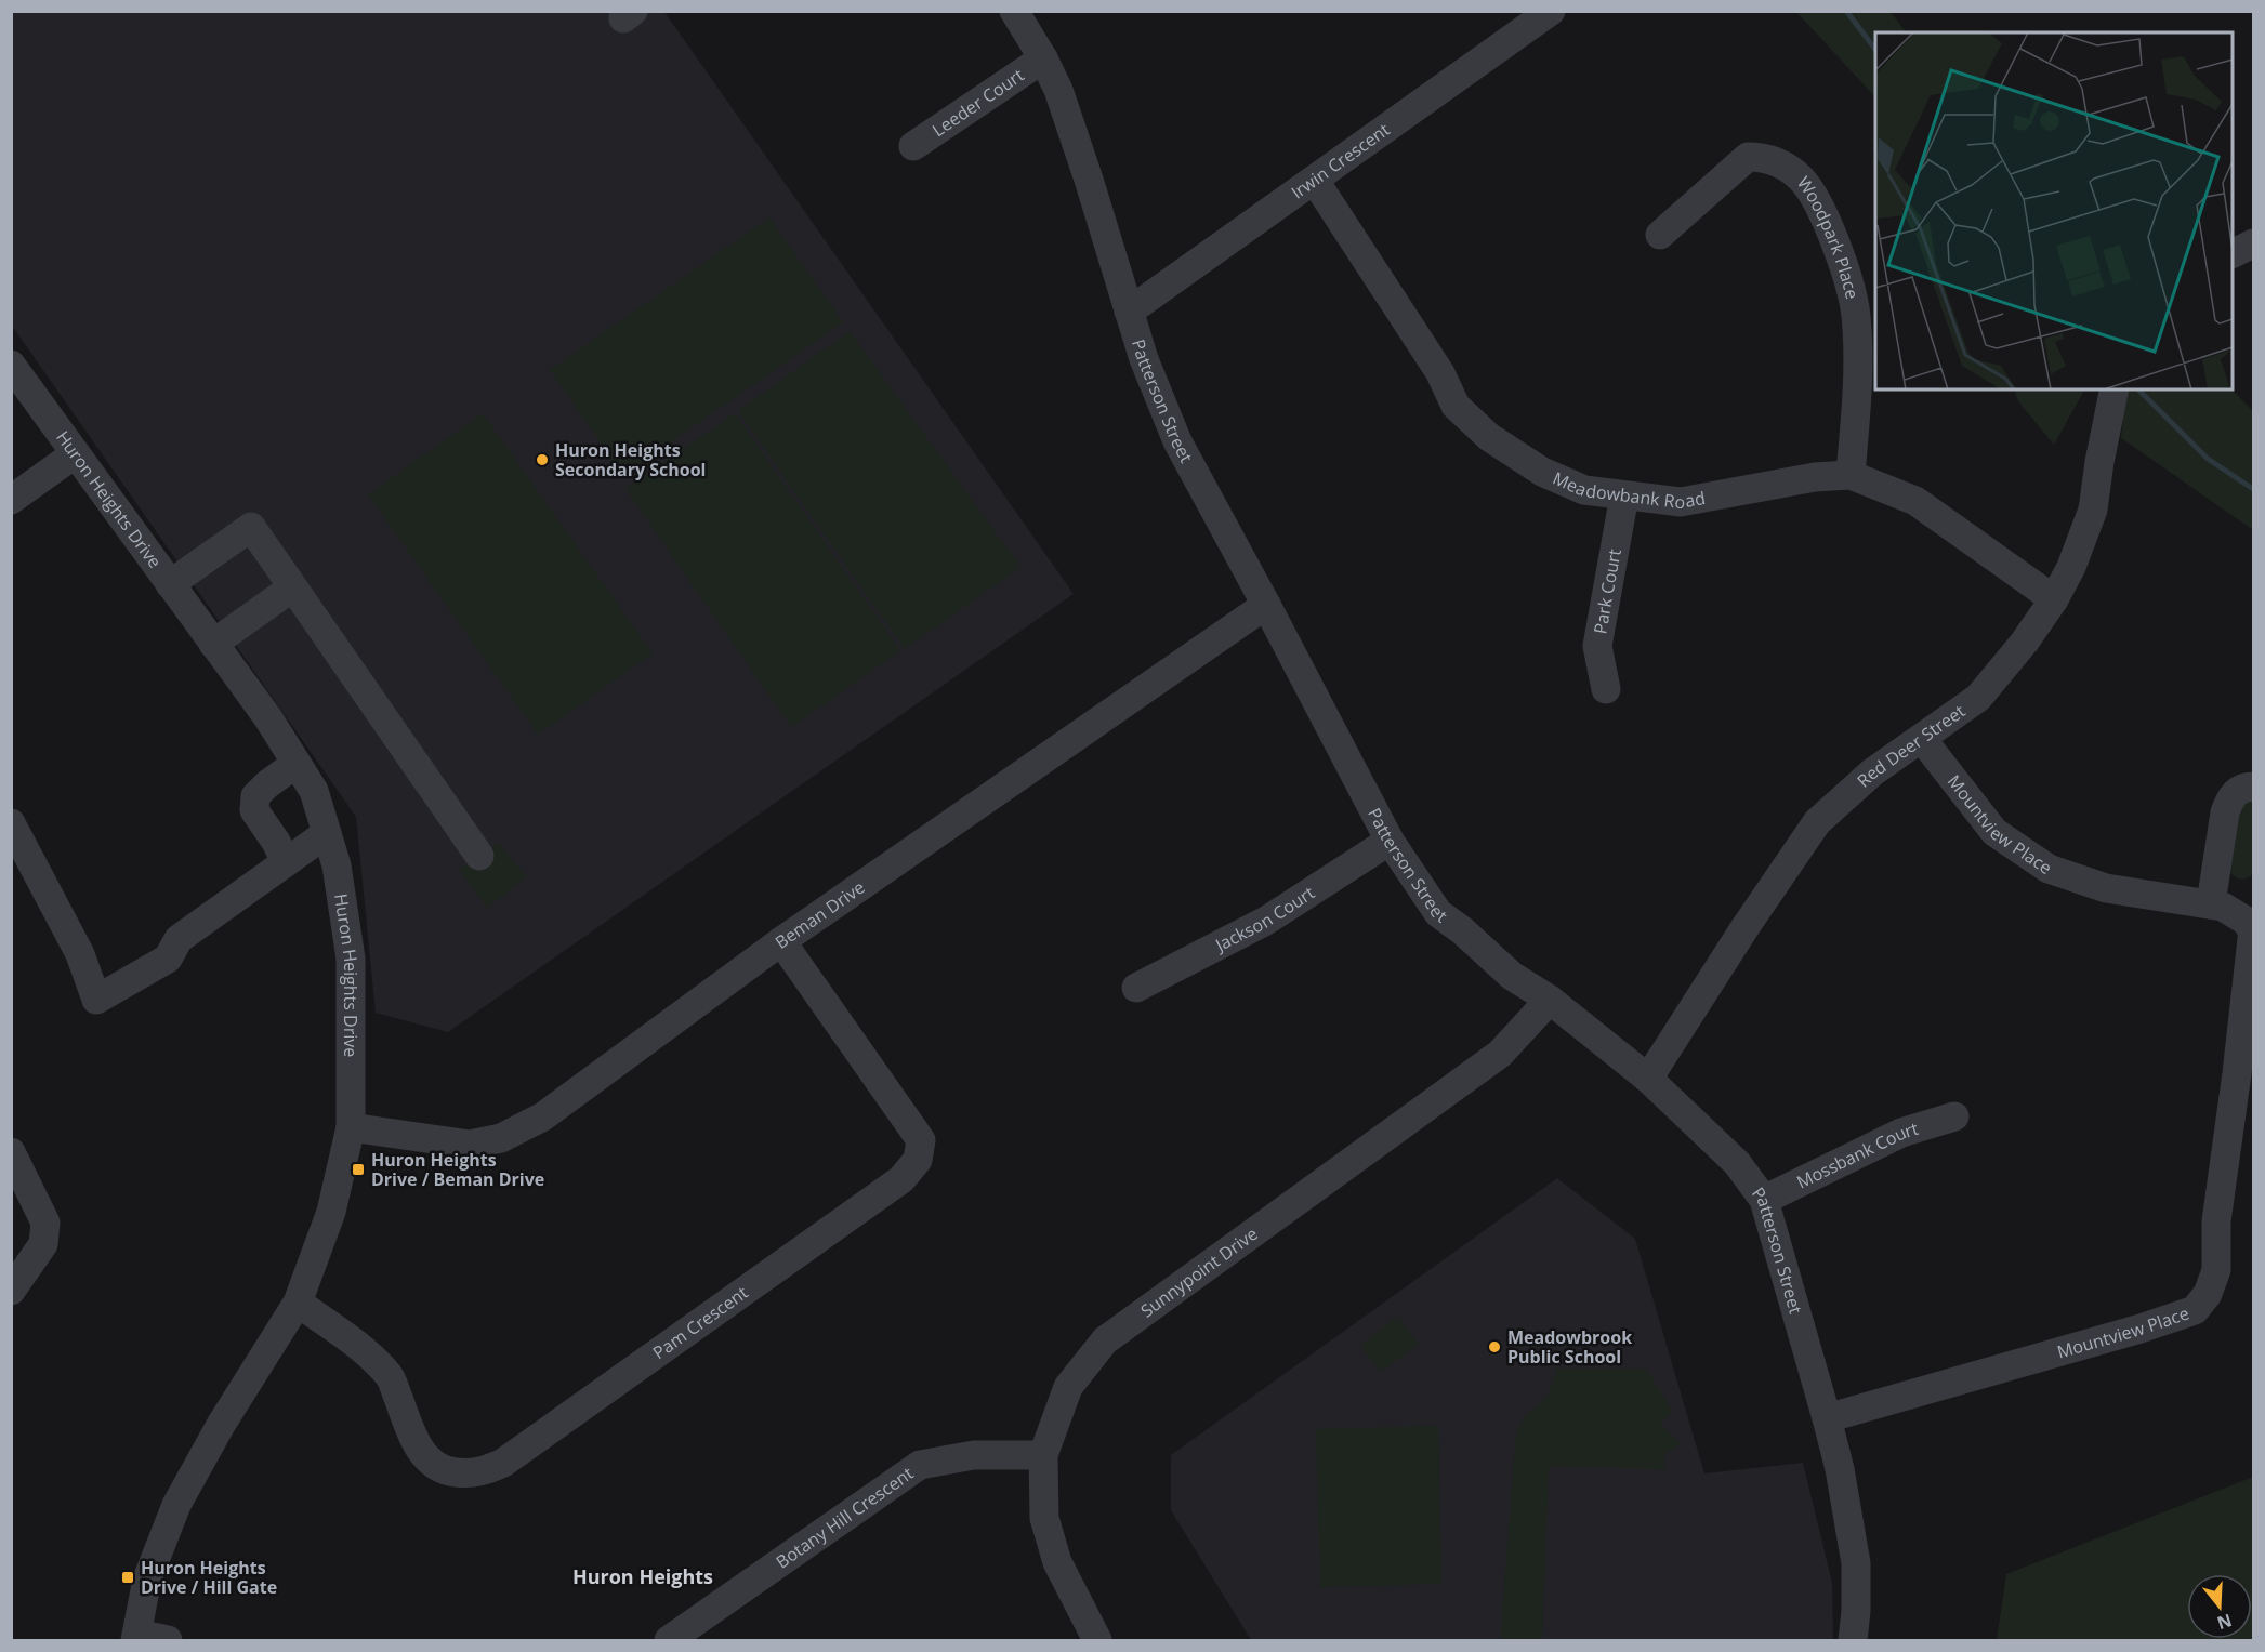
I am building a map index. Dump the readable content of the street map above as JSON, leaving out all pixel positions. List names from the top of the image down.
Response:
{
  "streets": {
    "street": [
      "Leeder Court",
      "Irwin Crescent",
      "Woodpark Place",
      "Patterson Street",
      "Meadowbank Road",
      "Huron Heights Drive",
      "Park Court",
      "Red Deer Street",
      "Mountview Place",
      "Beman Drive",
      "Jackson Court",
      "Mossbank Court",
      "Sunnypoint Drive",
      "Pam Crescent",
      "Botany Hill Crescent"
    ]
  },
  "crossings": [
    ["Leeder Court", "Patterson Street"],
    ["Irwin Crescent", "Patterson Street"],
    ["Irwin Crescent", "Meadowbank Road"],
    ["Woodpark Place", "Meadowbank Road"],
    ["Patterson Street", "Red Deer Street"],
    ["Patterson Street", "Mountview Place"],
    ["Patterson Street", "Beman Drive"],
    ["Patterson Street", "Jackson Court"],
    ["Patterson Street", "Mossbank Court"],
    ["Patterson Street", "Sunnypoint Drive"],
    ["Meadowbank Road", "Park Court"],
    ["Meadowbank Road", "Red Deer Street"],
    ["Huron Heights Drive", "Beman Drive"],
    ["Huron Heights Drive", "Pam Crescent"],
    ["Red Deer Street", "Mountview Place"],
    ["Beman Drive", "Pam Crescent"],
    ["Sunnypoint Drive", "Botany Hill Crescent"]
  ],
  "districts": ["Huron Heights"],
  "places": {
    "other": ["Huron Heights Secondary School", "Meadowbrook Public School"],
    "transit": ["Huron Heights Drive / Beman Drive", "Huron Heights Drive / Hill Gate"]
  },
  "north": "bottom"
}
